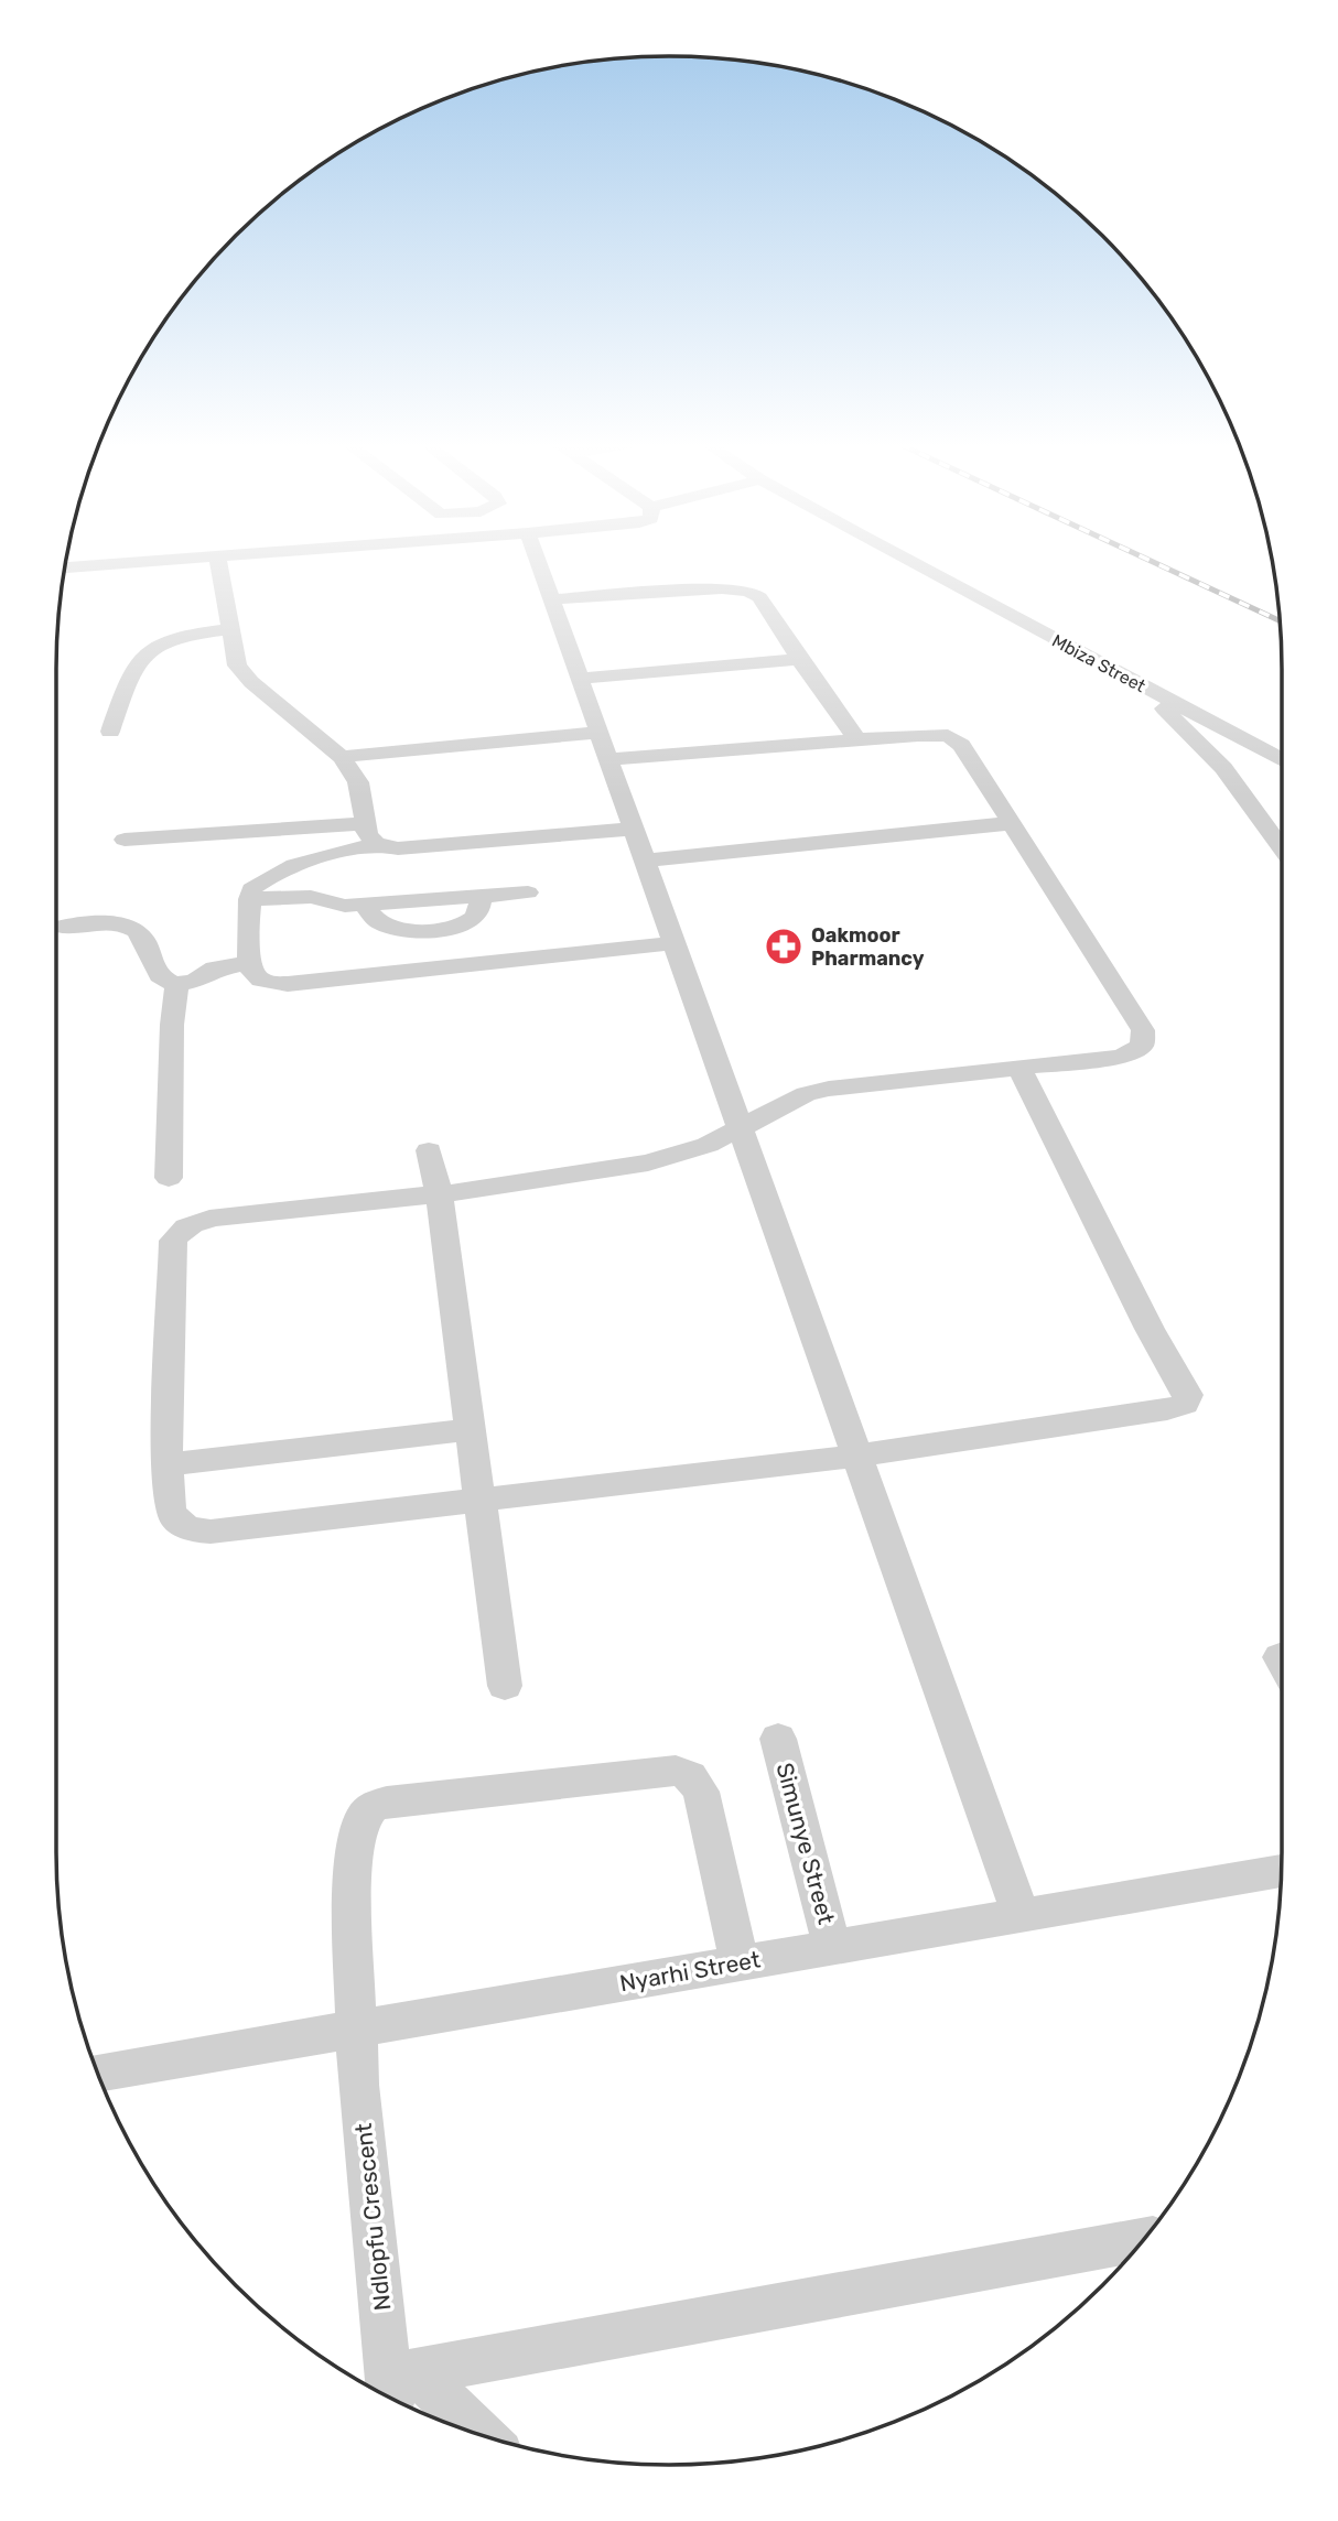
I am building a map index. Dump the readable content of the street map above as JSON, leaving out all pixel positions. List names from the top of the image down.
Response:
{
  "streets": {
    "street": [
      "Mbiza Street",
      "Simunye Street",
      "Nyarhi Street",
      "Ndlopfu Crescent"
    ]
  },
  "crossings": [
    ["Simunye Street", "Nyarhi Street"],
    ["Nyarhi Street", "Ndlopfu Crescent"]
  ],
  "places": {
    "pharmacy": ["Oakmoor Pharmancy"]
  }
}
